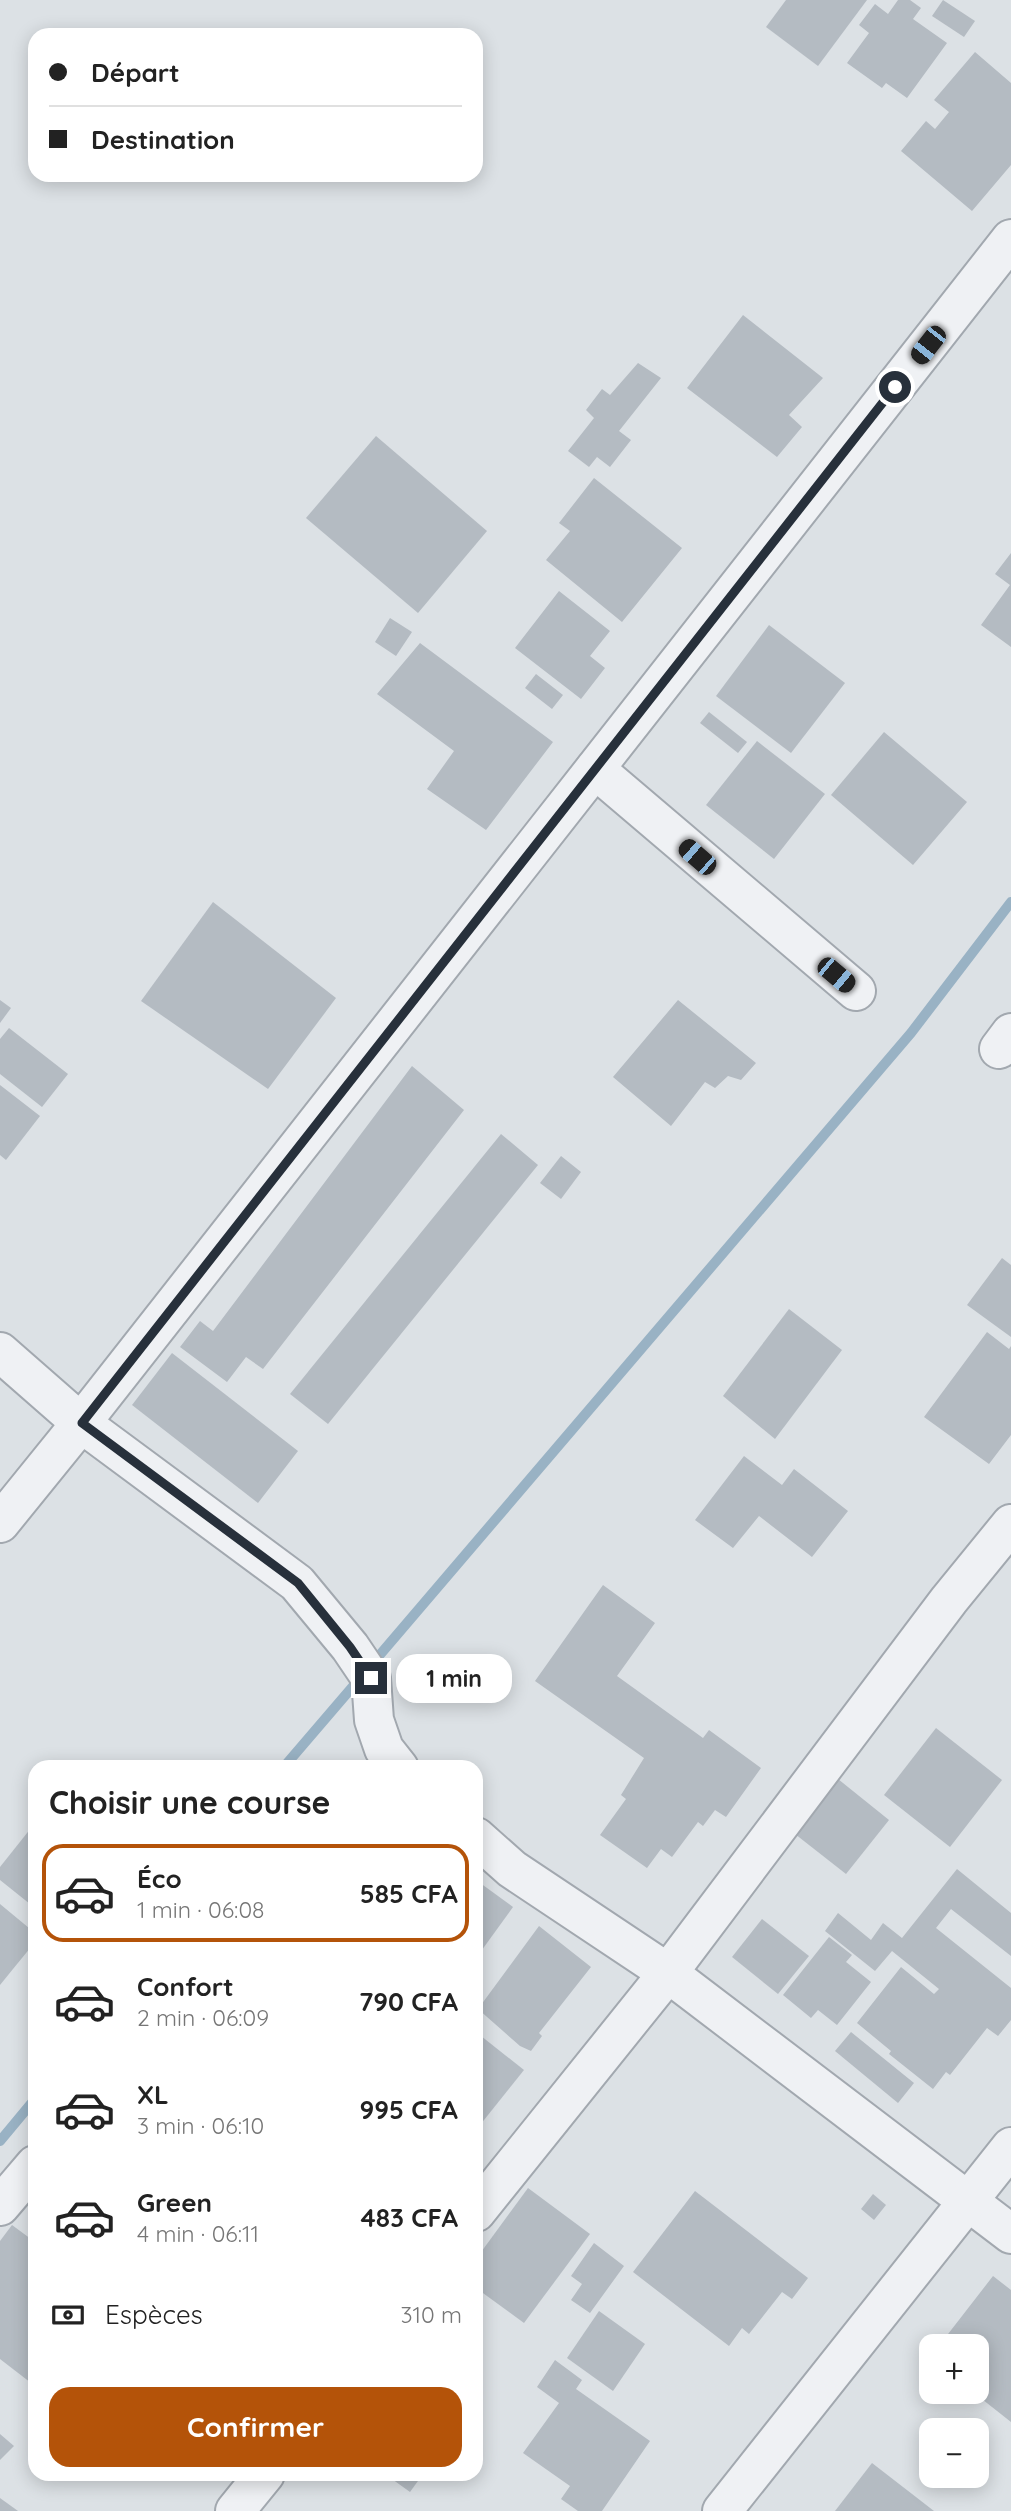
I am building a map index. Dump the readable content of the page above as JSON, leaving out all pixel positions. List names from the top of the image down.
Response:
{
  "page": {
    "banner": ["Départ", "Destination"],
    "bubble": "1 min",
    "heading": "Choisir une course",
    "list": [
      {
        "name": "Éco",
        "note": "1 min · 06:08",
        "value": "585 CFA"
      },
      {
        "name": "Confort",
        "note": "2 min · 06:09",
        "value": "790 CFA"
      },
      {
        "name": "XL",
        "note": "3 min · 06:10",
        "value": "995 CFA"
      },
      {
        "name": "Green",
        "note": "4 min · 06:11",
        "value": "483 CFA"
      }
    ],
    "pay": ["Espèces", "310 m"],
    "map_buttons": ["+", "−"],
    "buttons": "Confirmer"
  }
}
